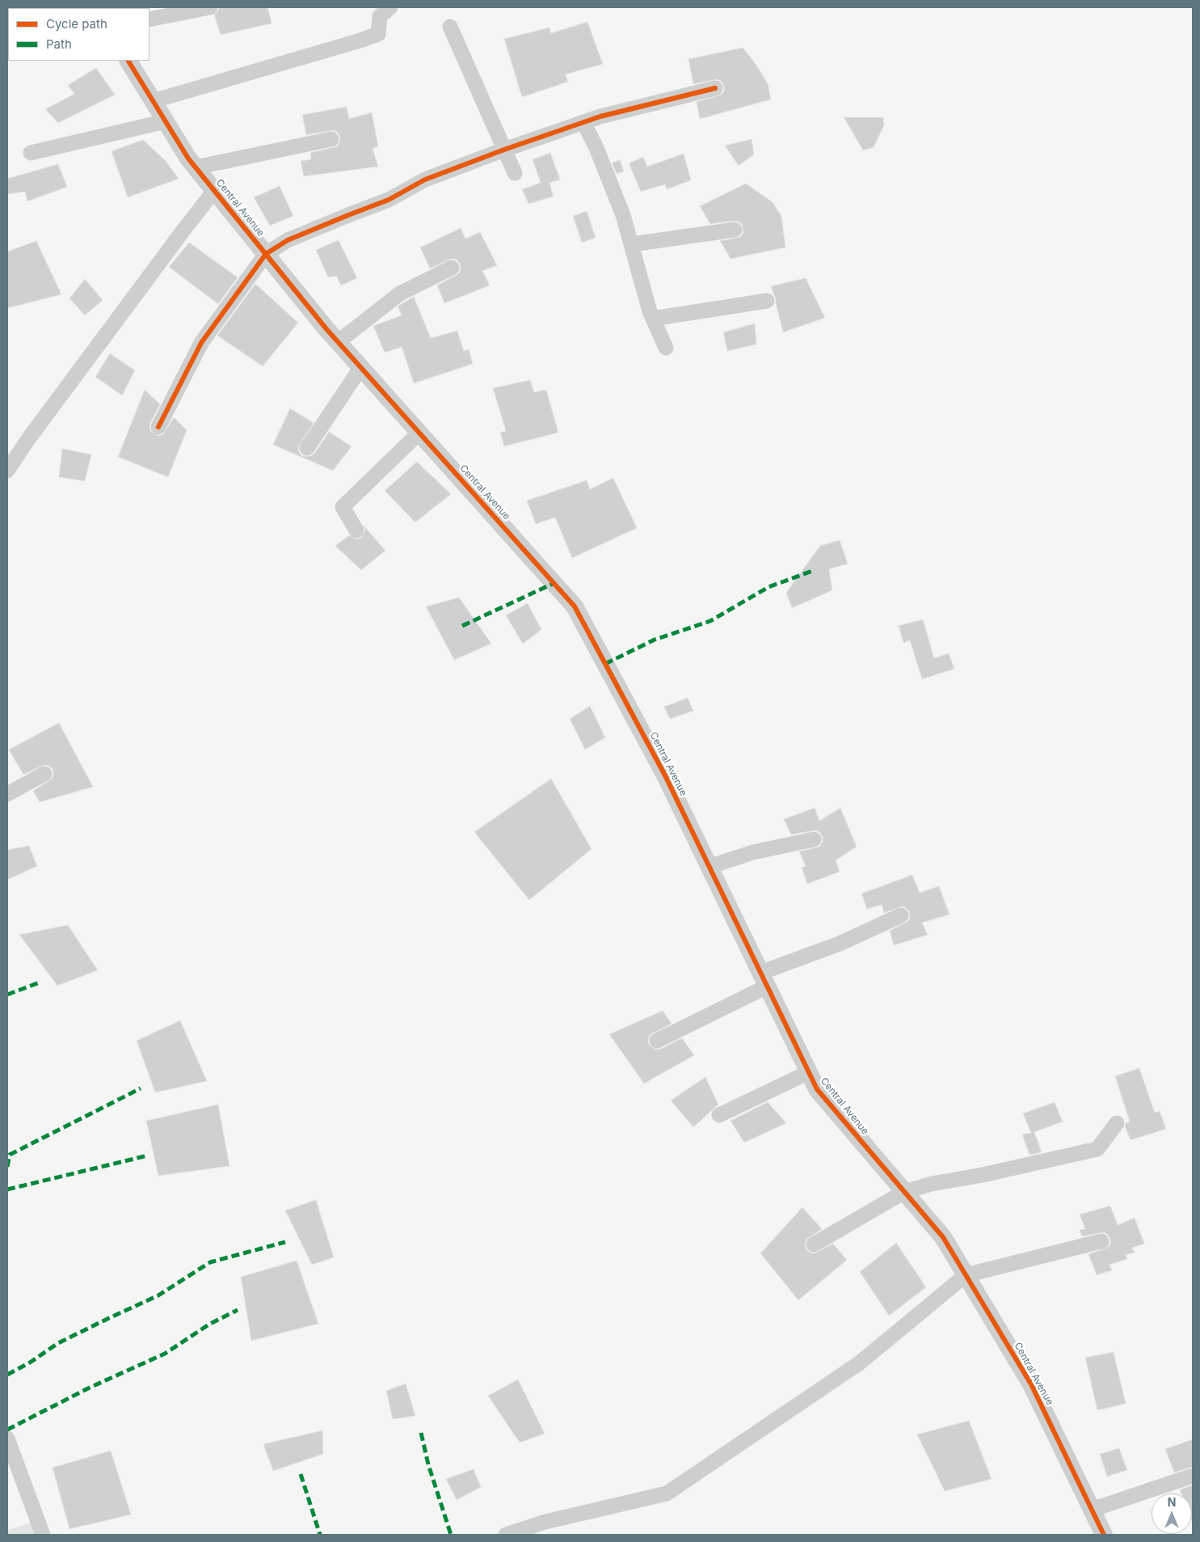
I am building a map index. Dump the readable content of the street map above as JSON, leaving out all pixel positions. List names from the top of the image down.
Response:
{
  "streets": {
    "street": ["Central Avenue"]
  },
  "legend": ["Cycle path", "Path"],
  "north": "top"
}
